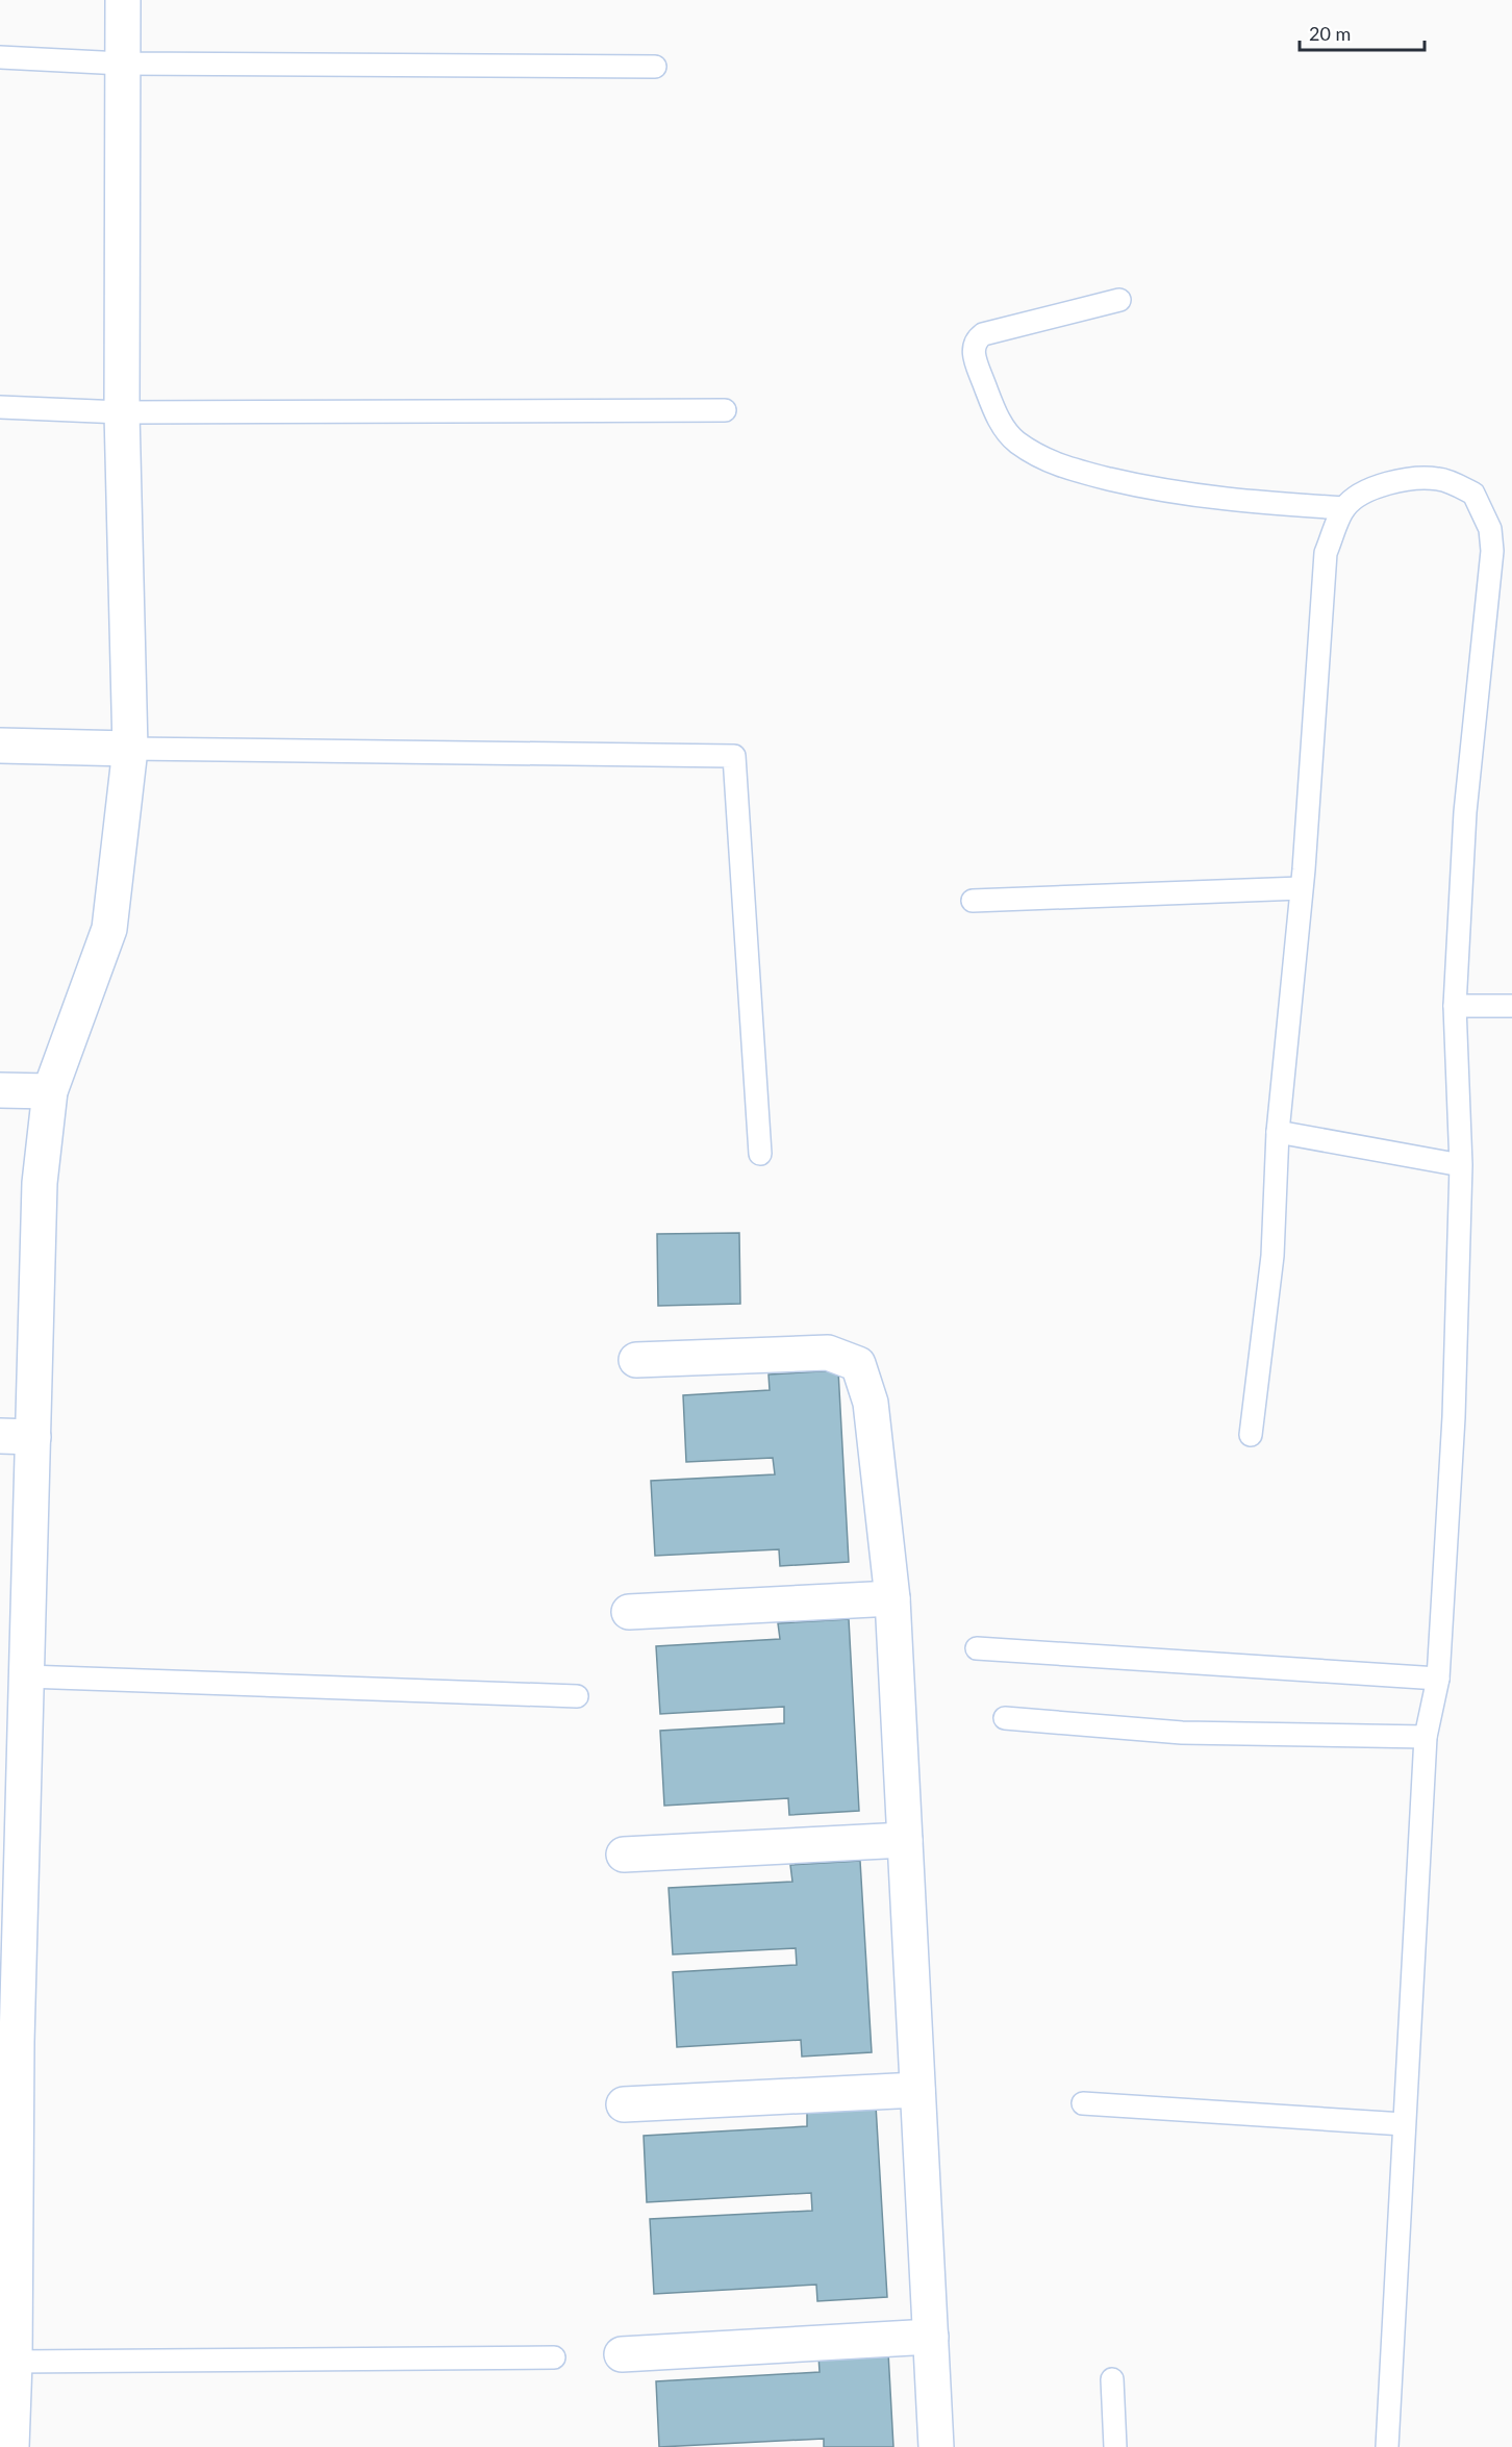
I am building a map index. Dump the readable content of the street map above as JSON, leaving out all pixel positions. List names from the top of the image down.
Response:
{
  "scale_bar": "20 m"
}
